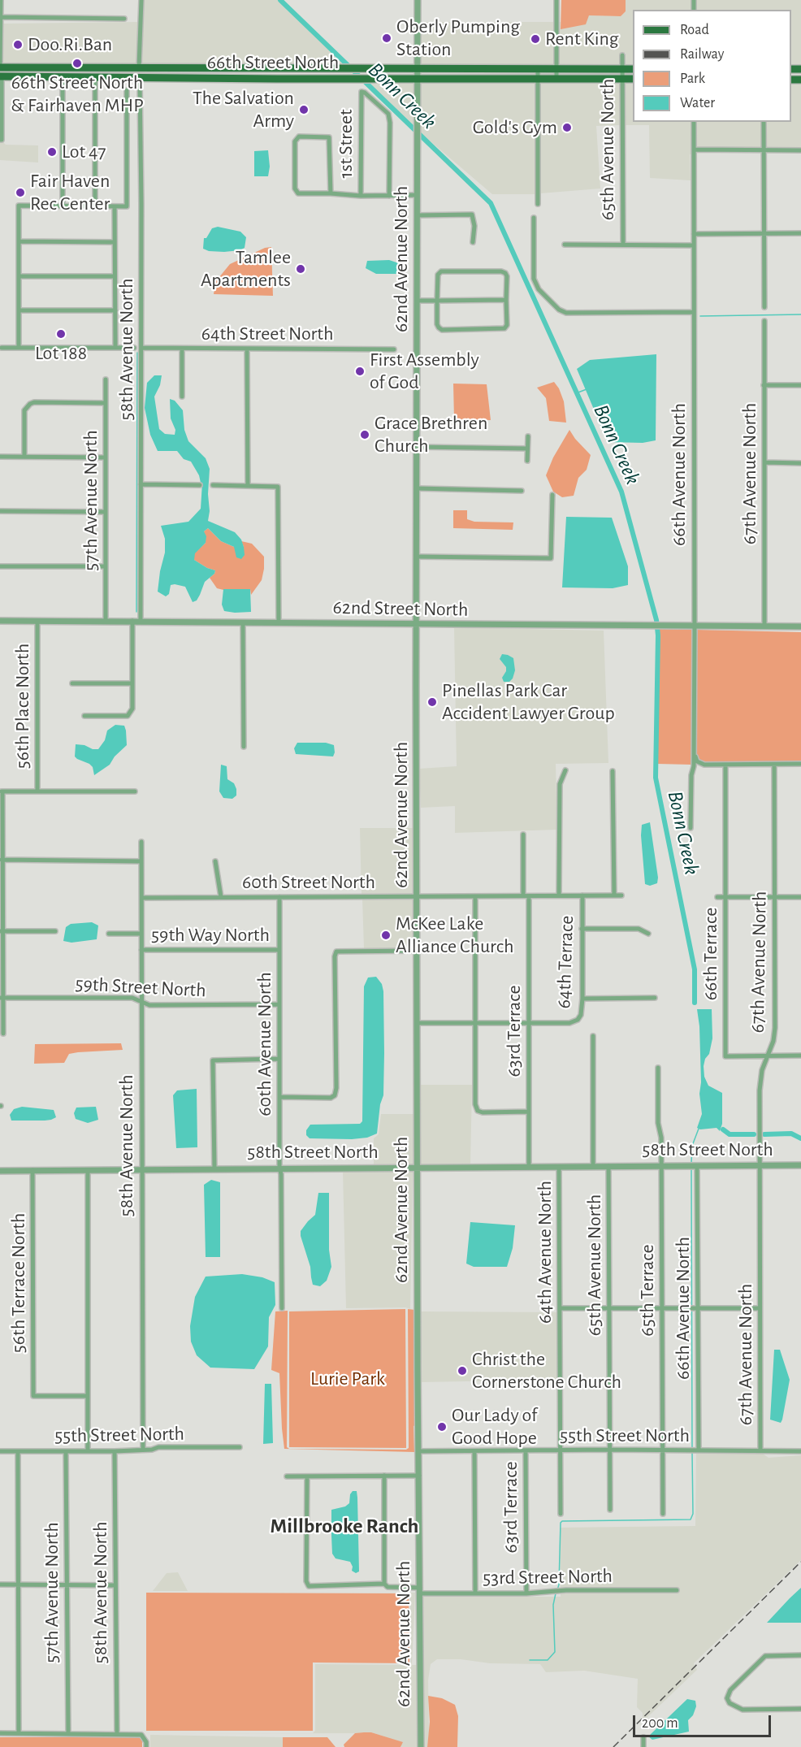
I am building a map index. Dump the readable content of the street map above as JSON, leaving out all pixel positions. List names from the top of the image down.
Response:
{
  "streets": {
    "main road": ["66th Street North"],
    "street": [
      "1st Street",
      "65th Avenue North",
      "62nd Avenue North",
      "64th Street North",
      "58th Avenue North",
      "67th Avenue North",
      "66th Avenue North",
      "57th Avenue North",
      "62nd Street North",
      "56th Place North",
      "60th Street North",
      "59th Way North",
      "66th Terrace",
      "64th Terrace",
      "59th Street North",
      "63rd Terrace",
      "60th Avenue North",
      "58th Street North",
      "64th Avenue North",
      "56th Terrace North",
      "65th Terrace",
      "55th Street North",
      "53rd Street North"
    ]
  },
  "crossings": [
    ["66th Street North", "65th Avenue North"],
    ["66th Street North", "62nd Avenue North"],
    ["66th Street North", "58th Avenue North"],
    ["65th Avenue North", "58th Street North"],
    ["65th Avenue North", "55th Street North"],
    ["62nd Avenue North", "62nd Street North"],
    ["62nd Avenue North", "60th Street North"],
    ["62nd Avenue North", "58th Street North"],
    ["62nd Avenue North", "55th Street North"],
    ["62nd Avenue North", "53rd Street North"],
    ["64th Street North", "58th Avenue North"],
    ["58th Avenue North", "62nd Street North"],
    ["58th Avenue North", "60th Street North"],
    ["58th Avenue North", "59th Way North"],
    ["58th Avenue North", "59th Street North"],
    ["58th Avenue North", "58th Street North"],
    ["58th Avenue North", "55th Street North"],
    ["67th Avenue North", "62nd Street North"],
    ["67th Avenue North", "66th Terrace"],
    ["67th Avenue North", "58th Street North"],
    ["67th Avenue North", "55th Street North"],
    ["66th Avenue North", "62nd Street North"],
    ["66th Avenue North", "58th Street North"],
    ["66th Avenue North", "55th Street North"],
    ["57th Avenue North", "62nd Street North"],
    ["57th Avenue North", "55th Street North"],
    ["62nd Street North", "56th Place North"],
    ["60th Street North", "64th Terrace"],
    ["60th Street North", "63rd Terrace"],
    ["60th Street North", "60th Avenue North"],
    ["59th Way North", "60th Avenue North"],
    ["64th Terrace", "63rd Terrace"],
    ["59th Street North", "60th Avenue North"],
    ["63rd Terrace", "58th Street North"],
    ["63rd Terrace", "55th Street North"],
    ["63rd Terrace", "53rd Street North"],
    ["60th Avenue North", "58th Street North"],
    ["58th Street North", "64th Avenue North"],
    ["58th Street North", "56th Terrace North"],
    ["58th Street North", "65th Terrace"],
    ["64th Avenue North", "55th Street North"],
    ["65th Terrace", "55th Street North"]
  ],
  "districts": ["Millbrooke Ranch"],
  "water": ["Bonn Creek"],
  "parks": ["Lurie Park"],
  "places": [
    "Oberly Pumping Station",
    "Rent King",
    "Doo.Ri.Ban",
    "66th Street North & Fairhaven MHP",
    "The Salvation Army",
    "Gold's Gym",
    "Lot 47",
    "Fair Haven Rec Center",
    "Tamlee Apartments",
    "Lot 188",
    "First Assembly of God",
    "Grace Brethren Church",
    "Pinellas Park Car Accident Lawyer Group",
    "McKee Lake Alliance Church",
    "Christ the Cornerstone Church",
    "Our Lady of Good Hope"
  ],
  "legend": [
    "Road",
    "Railway",
    "Park",
    "Water"
  ],
  "scale_bar": "200 m"
}
